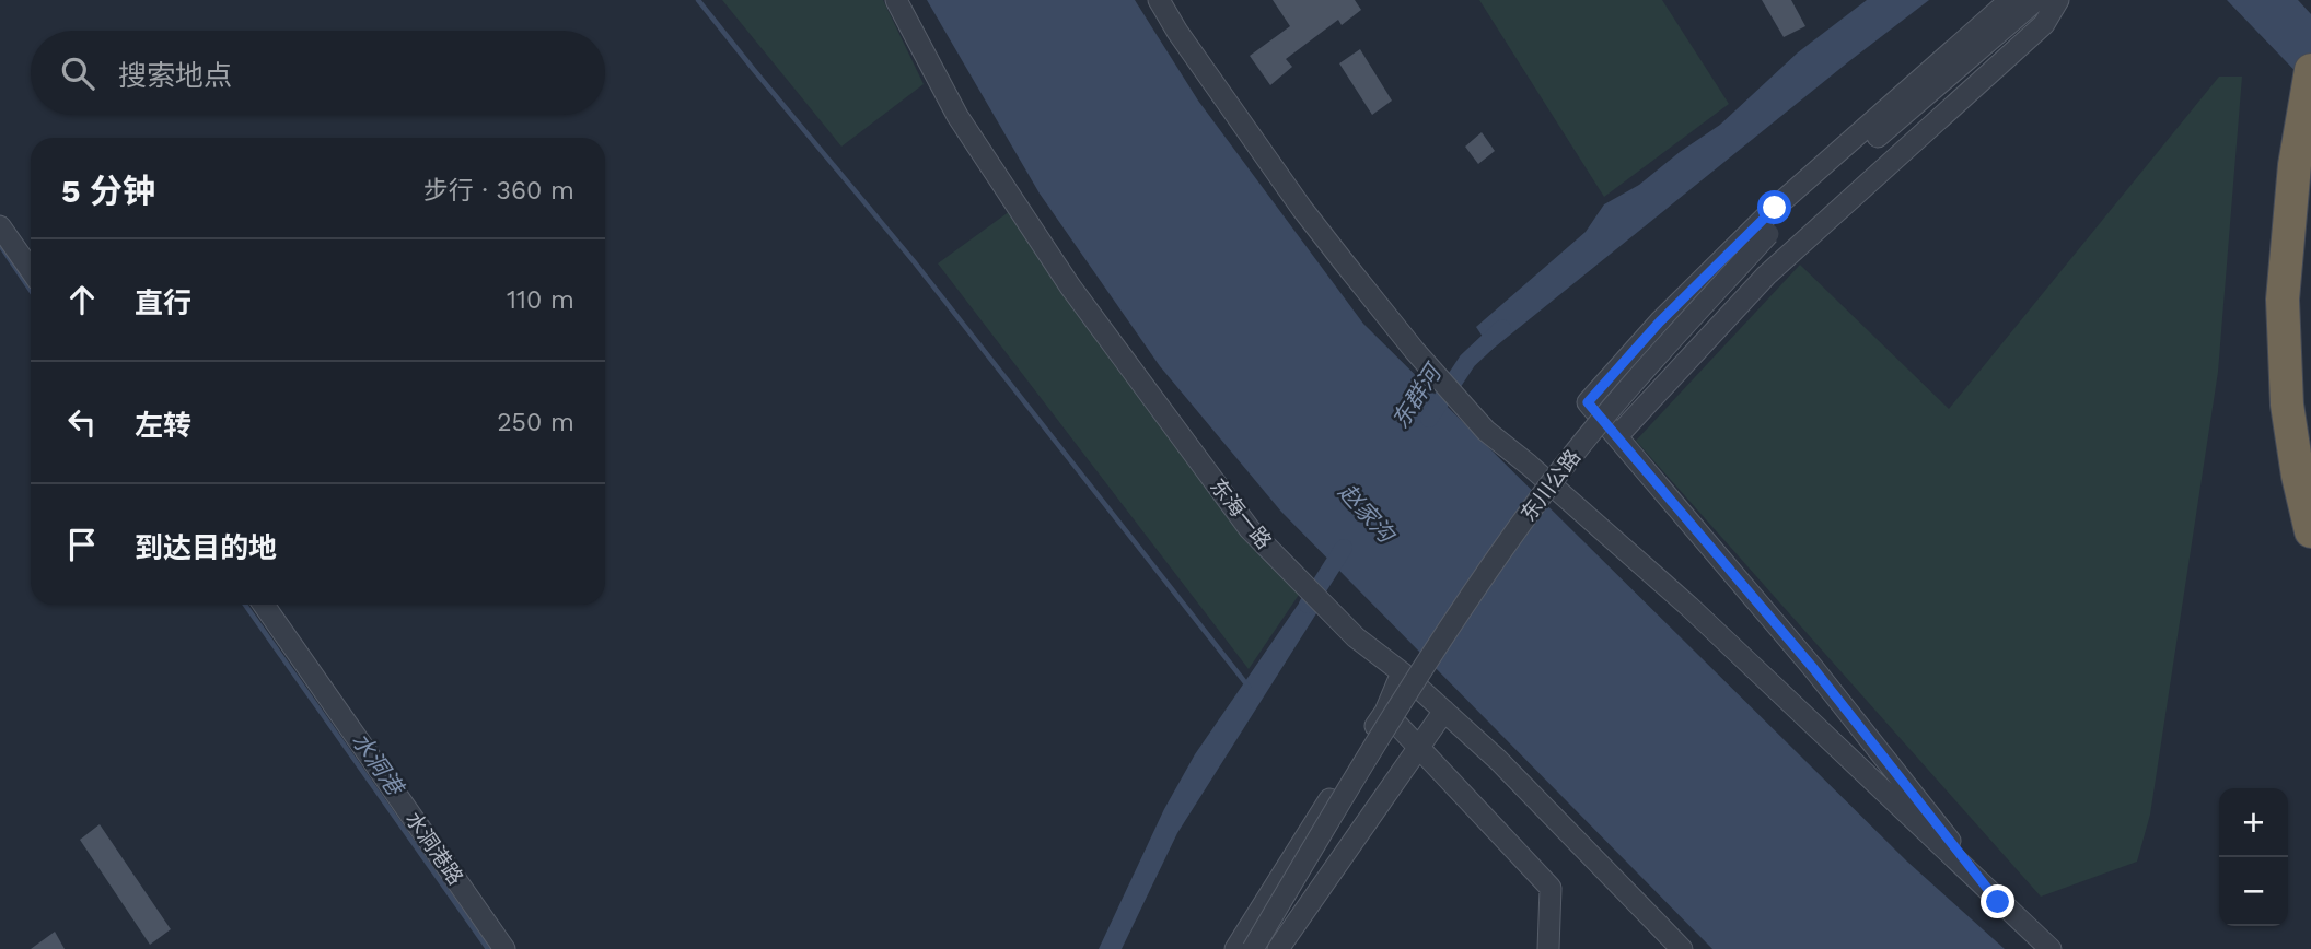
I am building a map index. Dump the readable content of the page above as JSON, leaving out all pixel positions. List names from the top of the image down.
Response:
{
  "streets": {
    "street": ["东川公路", "东海一路", "水洞港路"]
  },
  "water": ["东群河", "赵家沟", "水洞港"],
  "page": {
    "search": "搜索地点",
    "heading": ["5 分钟", "步行 · 360 m"],
    "list": [
      ["直行", "110 m"],
      ["左转", "250 m"],
      "到达目的地"
    ],
    "map_buttons": ["+", "−"]
  }
}
